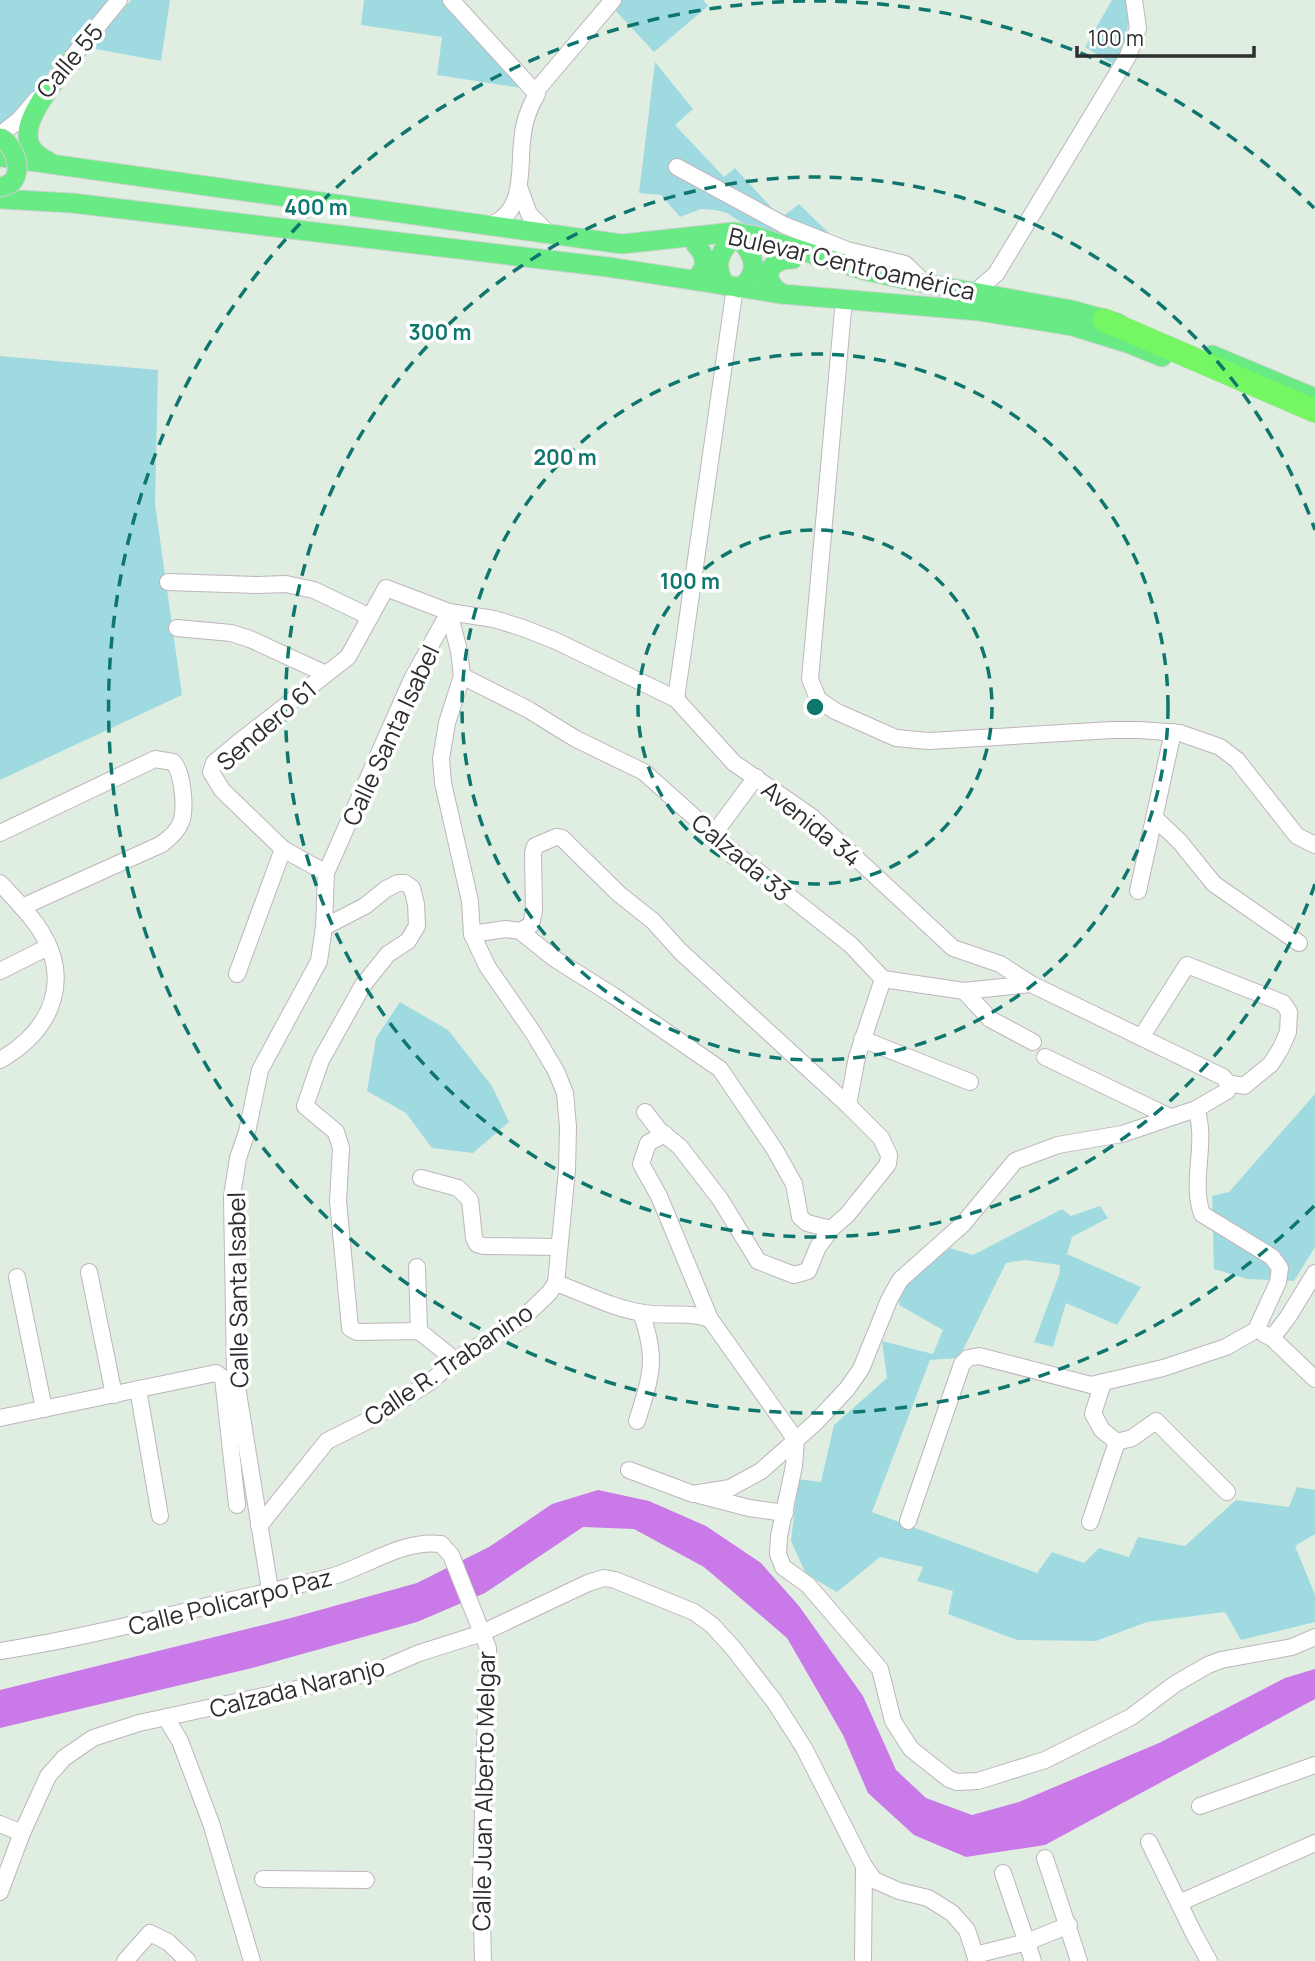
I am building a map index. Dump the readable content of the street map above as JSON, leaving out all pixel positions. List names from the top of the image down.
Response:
{
  "streets": {
    "main road": ["Bulevar Centroamérica"],
    "street": [
      "Calle 55",
      "Sendero 61",
      "Calle Santa Isabel",
      "Avenida 34",
      "Calzada 33",
      "Calle R. Trabanino",
      "Calle Policarpo Paz",
      "Calzada Naranjo",
      "Calle Juan Alberto Melgar"
    ]
  },
  "crossings": [
    ["Calle 55", "Bulevar Centroamérica"],
    ["Sendero 61", "Calle Santa Isabel"],
    ["Sendero 61", "Avenida 34"],
    ["Calle Santa Isabel", "Avenida 34"],
    ["Calle Santa Isabel", "Calle R. Trabanino"],
    ["Calle Santa Isabel", "Calle Policarpo Paz"],
    ["Avenida 34", "Calle R. Trabanino"],
    ["Calzada 33", "Calle R. Trabanino"],
    ["Calle Policarpo Paz", "Calle Juan Alberto Melgar"],
    ["Calzada Naranjo", "Calle Juan Alberto Melgar"]
  ],
  "scale_bar": "100 m",
  "rings": [
    "400 m",
    "300 m",
    "200 m",
    "100 m"
  ]
}
